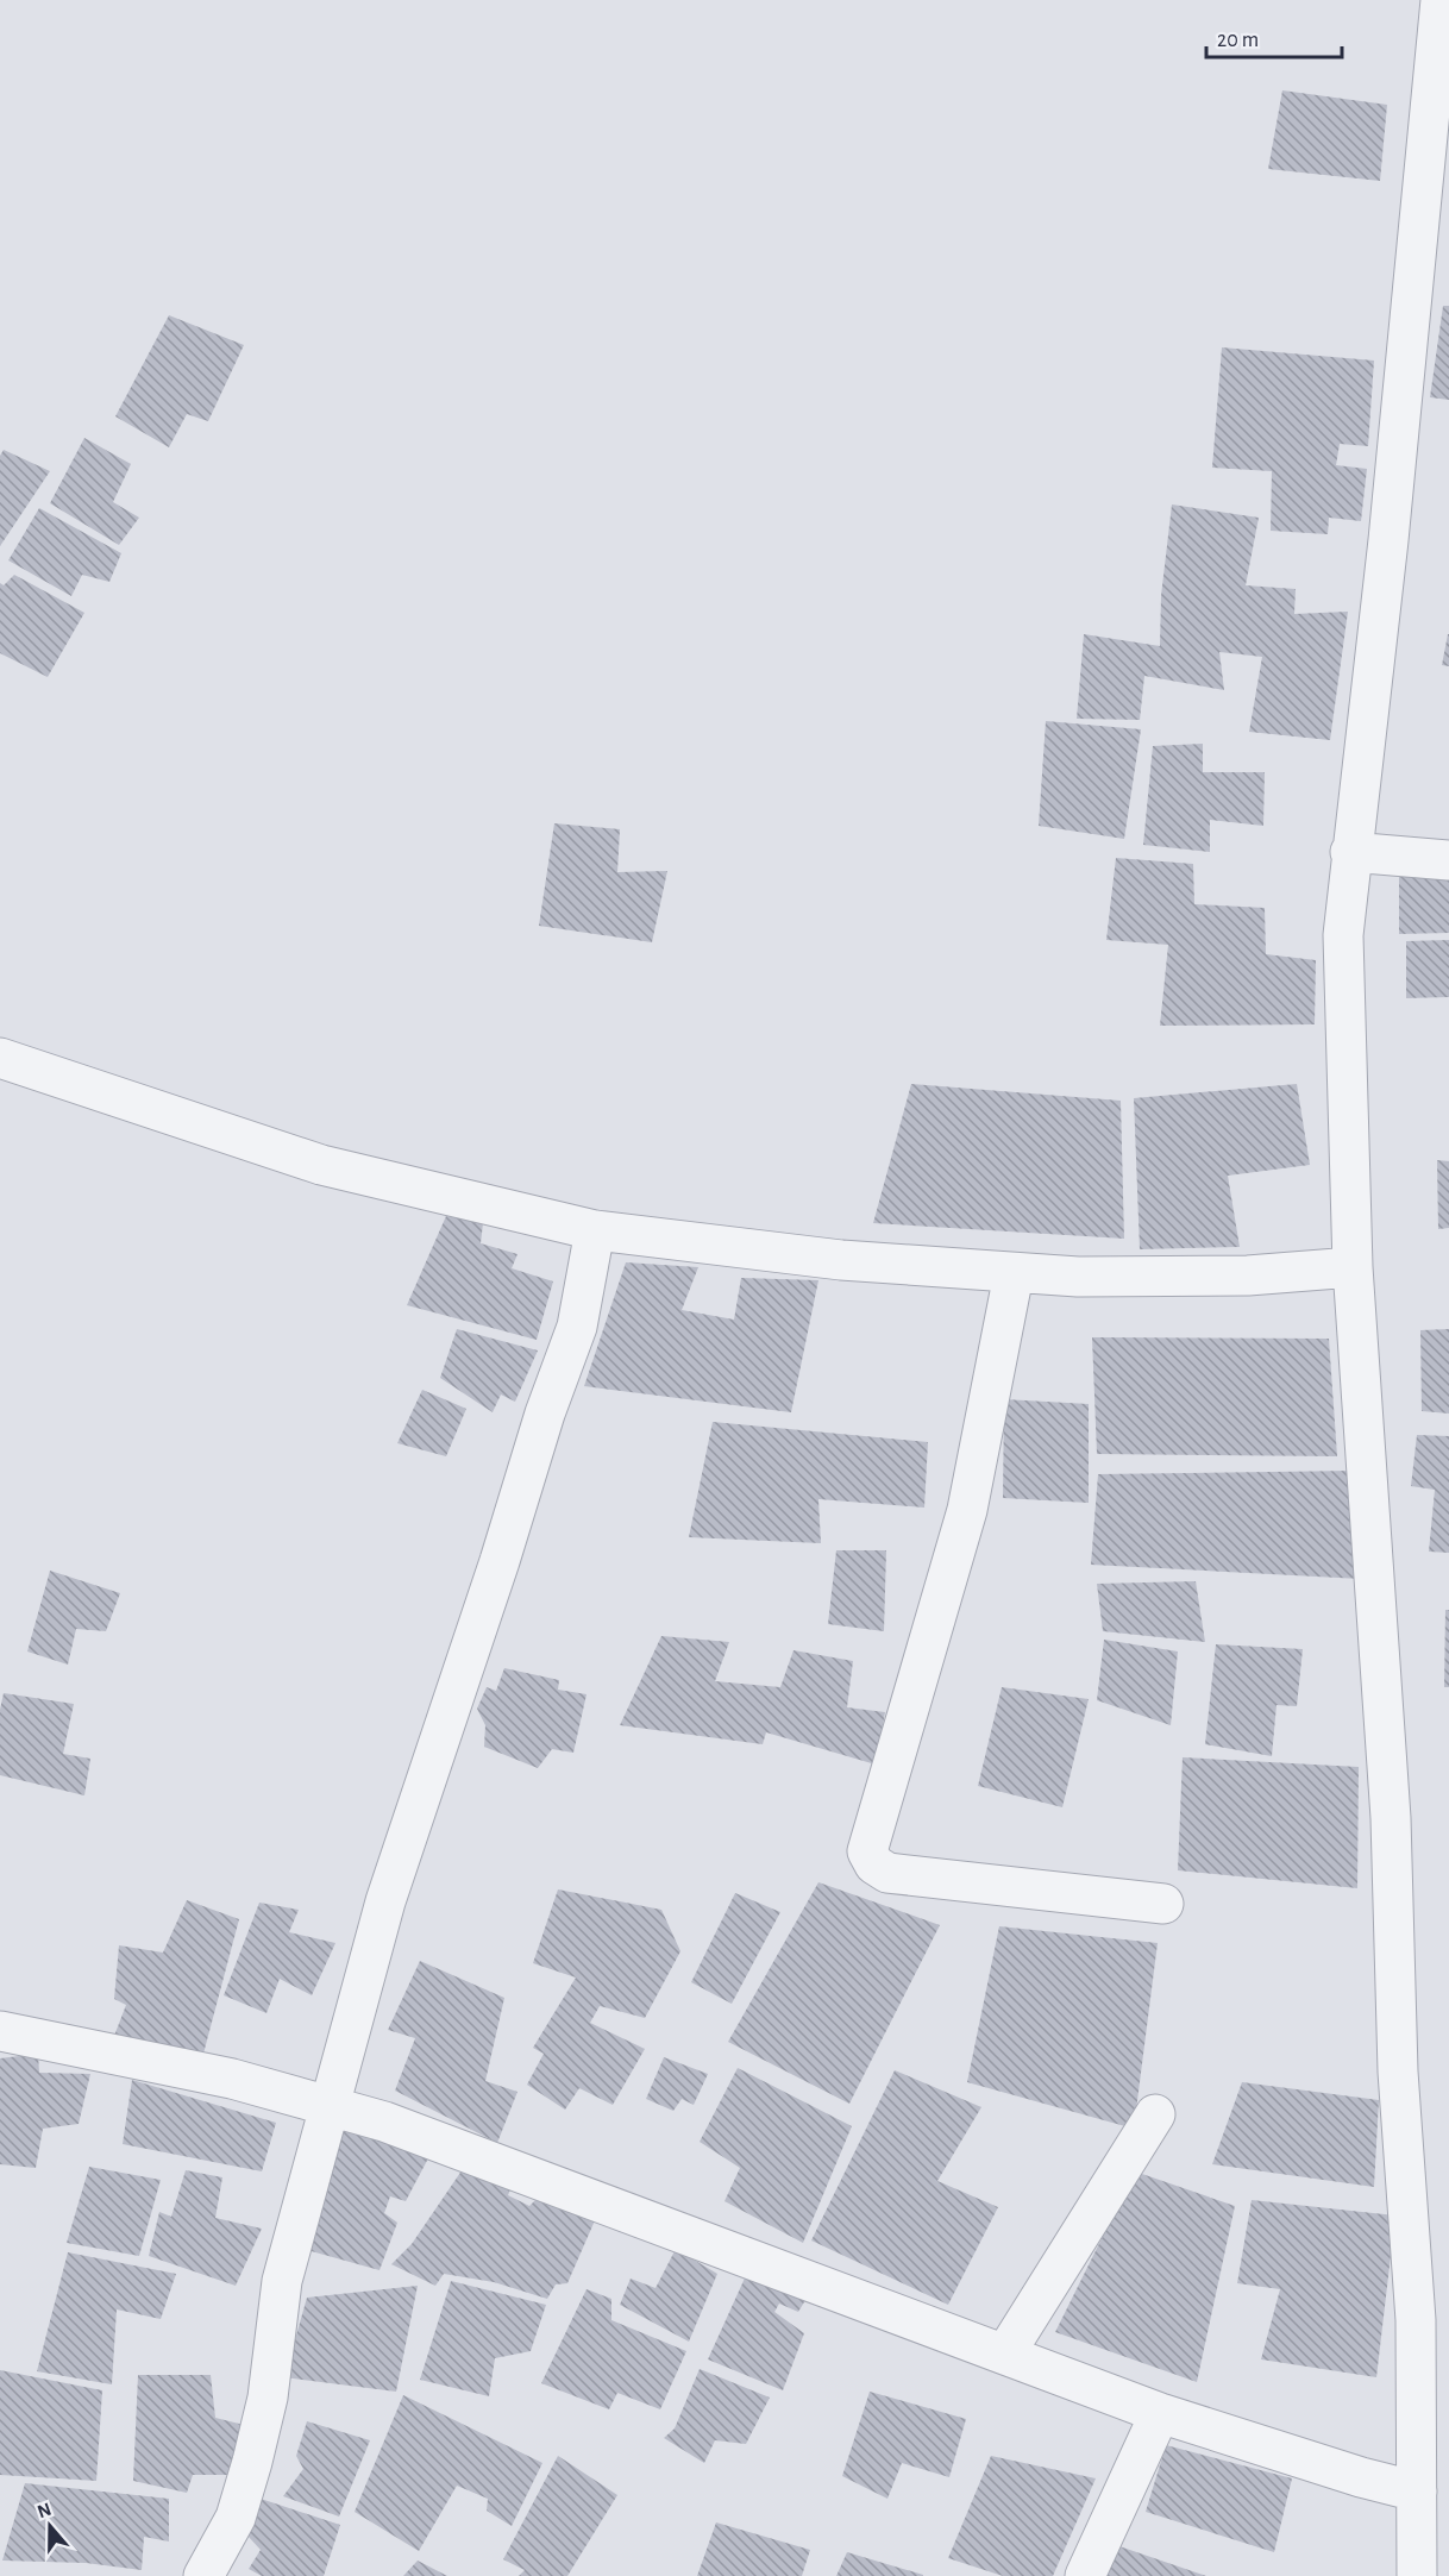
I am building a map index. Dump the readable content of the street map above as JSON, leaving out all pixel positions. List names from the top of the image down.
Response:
{
  "scale_bar": "20 m",
  "north": "top"
}
